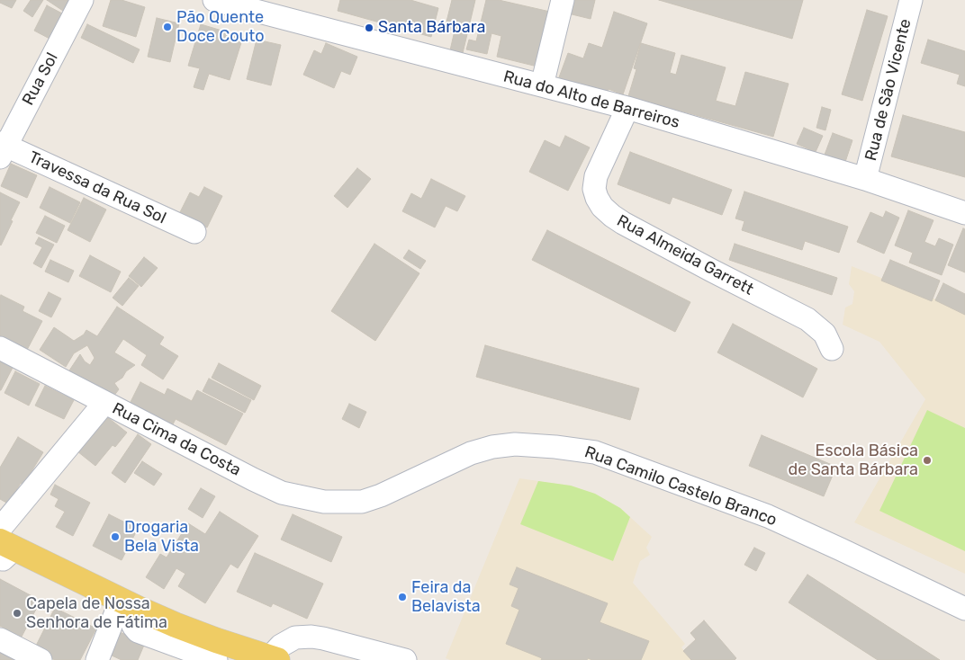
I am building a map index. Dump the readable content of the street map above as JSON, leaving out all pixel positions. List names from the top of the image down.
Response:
{
  "streets": {
    "street": [
      "Rua Sol",
      "Rua de São Vicente",
      "Rua do Alto de Barreiros",
      "Travessa da Rua Sol",
      "Rua Almeida Garrett",
      "Rua Cima da Costa",
      "Rua Camilo Castelo Branco"
    ]
  },
  "crossings": [
    ["Rua Sol", "Travessa da Rua Sol"],
    ["Rua de São Vicente", "Rua do Alto de Barreiros"],
    ["Rua do Alto de Barreiros", "Rua Almeida Garrett"],
    ["Rua Cima da Costa", "Rua Camilo Castelo Branco"]
  ],
  "places": [
    "Pão Quente Doce Couto",
    "Santa Bárbara",
    "Escola Básica de Santa Bárbara",
    "Drogaria Bela Vista",
    "Feira da Belavista",
    "Capela de Nossa Senhora de Fátima"
  ]
}
